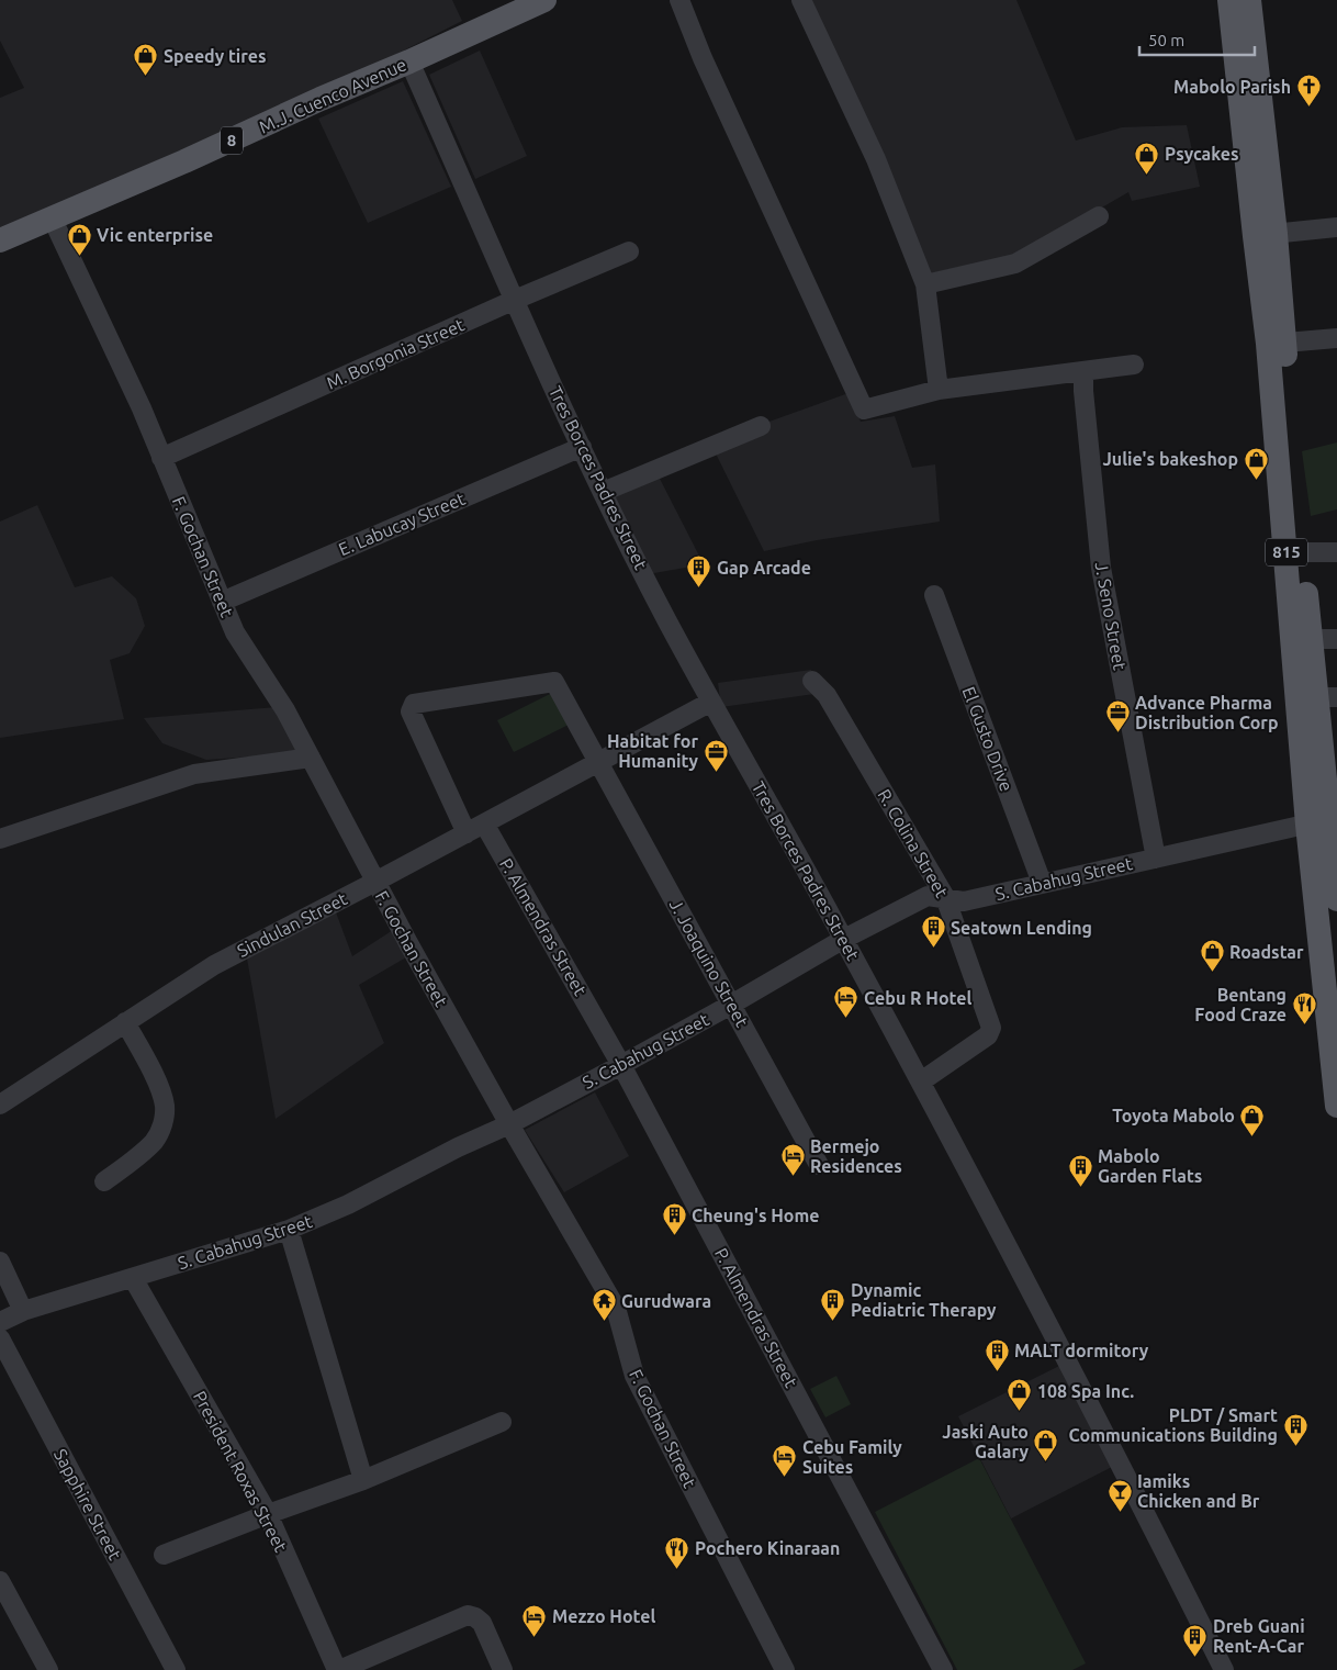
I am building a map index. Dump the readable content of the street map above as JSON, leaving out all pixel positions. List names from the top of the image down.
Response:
{
  "streets": {
    "main road": ["M.J. Cuenco Avenue", "8", "815"],
    "street": [
      "M. Borgonia Street",
      "Tres Borces Padres Street",
      "E. Labucay Street",
      "F. Gochan Street",
      "J. Seno Street",
      "El Gusto Drive",
      "R. Colina Street",
      "S. Cabahug Street",
      "Sindulan Street",
      "P. Almendras Street",
      "J. Joaquino Street",
      "President Roxas Street",
      "Sapphire Street"
    ]
  },
  "crossings": [
    ["M.J. Cuenco Avenue", "Tres Borces Padres Street"],
    ["M.J. Cuenco Avenue", "F. Gochan Street"],
    ["M. Borgonia Street", "Tres Borces Padres Street"],
    ["M. Borgonia Street", "F. Gochan Street"],
    ["Tres Borces Padres Street", "E. Labucay Street"],
    ["Tres Borces Padres Street", "R. Colina Street"],
    ["Tres Borces Padres Street", "S. Cabahug Street"],
    ["Tres Borces Padres Street", "Sindulan Street"],
    ["E. Labucay Street", "F. Gochan Street"],
    ["815", "S. Cabahug Street"],
    ["F. Gochan Street", "S. Cabahug Street"],
    ["F. Gochan Street", "Sindulan Street"],
    ["J. Seno Street", "S. Cabahug Street"],
    ["El Gusto Drive", "S. Cabahug Street"],
    ["R. Colina Street", "S. Cabahug Street"],
    ["S. Cabahug Street", "P. Almendras Street"],
    ["S. Cabahug Street", "J. Joaquino Street"],
    ["S. Cabahug Street", "President Roxas Street"],
    ["Sindulan Street", "P. Almendras Street"],
    ["Sindulan Street", "J. Joaquino Street"]
  ],
  "places": {
    "shop": [
      "Speedy tires",
      "Psycakes",
      "Vic enterprise",
      "Julie's bakeshop",
      "Roadstar",
      "Toyota Mabolo",
      "108 Spa Inc.",
      "Jaski Auto Galary"
    ],
    "church": ["Mabolo Parish"],
    "building": [
      "Gap Arcade",
      "Seatown Lending",
      "Mabolo Garden Flats",
      "Cheung's Home",
      "Dynamic Pediatric Therapy",
      "MALT dormitory",
      "PLDT / Smart Communications Building",
      "Dreb Guani Rent-A-Car"
    ],
    "office": ["Advance Pharma Distribution Corp", "Habitat for Humanity"],
    "hotel": [
      "Cebu R Hotel",
      "Bermejo Residences",
      "Cebu Family Suites",
      "Mezzo Hotel"
    ],
    "restaurant": ["Bentang Food Craze", "Pochero Kinaraan"],
    "temple": ["Gurudwara"],
    "bar": ["Iamiks Chicken and Br"]
  },
  "scale_bar": "50 m"
}
